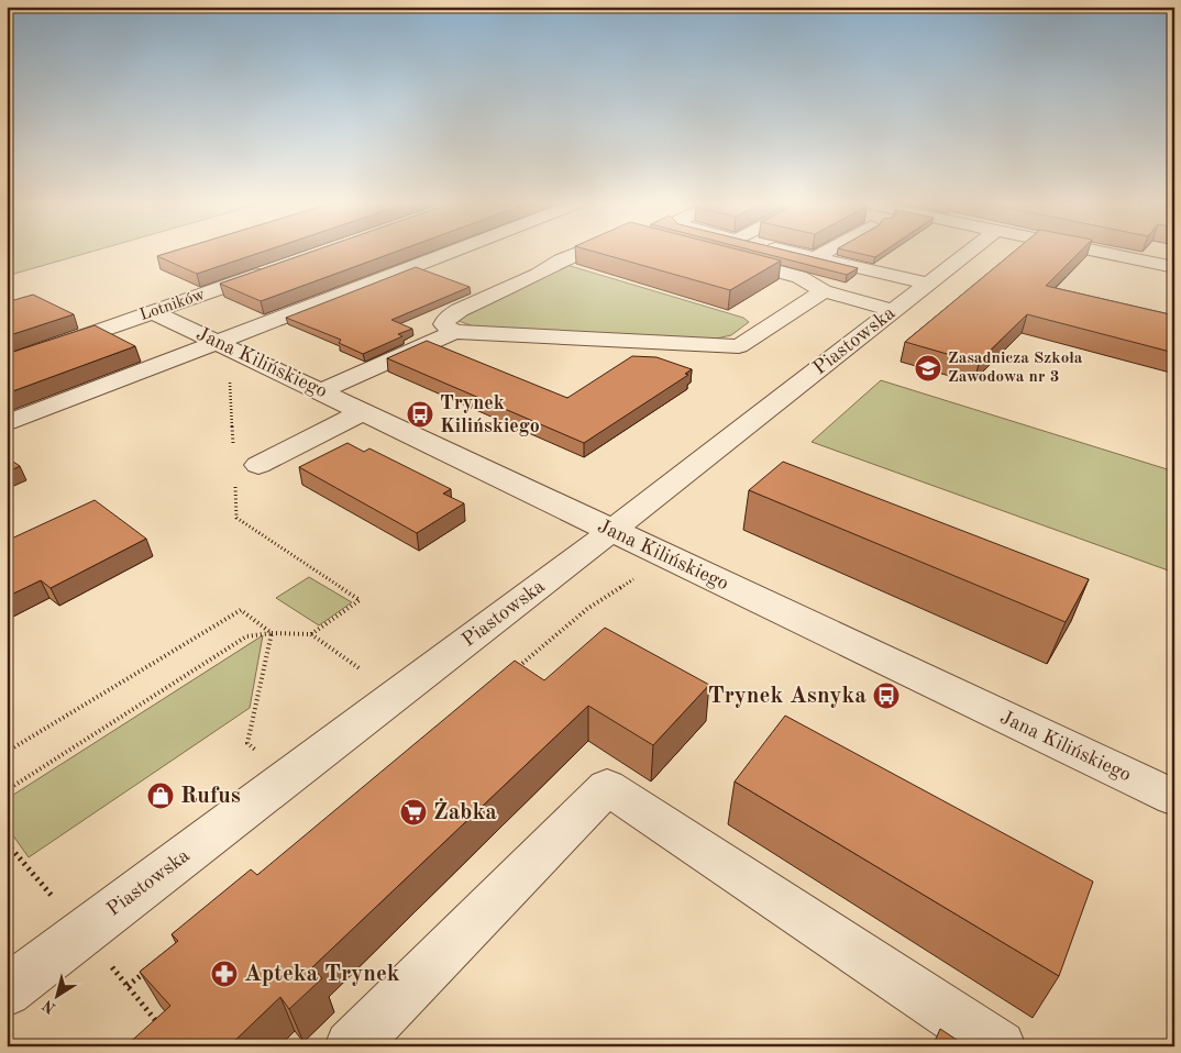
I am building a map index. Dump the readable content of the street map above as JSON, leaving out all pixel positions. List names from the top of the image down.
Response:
{
  "streets": {
    "street": ["Lotników", "Piastowska", "Jana Kilińskiego"]
  },
  "crossings": [
    ["Lotników", "Jana Kilińskiego"],
    ["Piastowska", "Jana Kilińskiego"]
  ],
  "places": {
    "school or university": ["Zasadnicza Szkoła Zawodowa nr 3"],
    "bus stop": ["Trynek Kilińskiego", "Trynek Asnyka"],
    "shop": ["Rufus"],
    "supermarket": ["Żabka"],
    "pharmacy": ["Apteka Trynek"]
  },
  "north": "bottom left"
}
